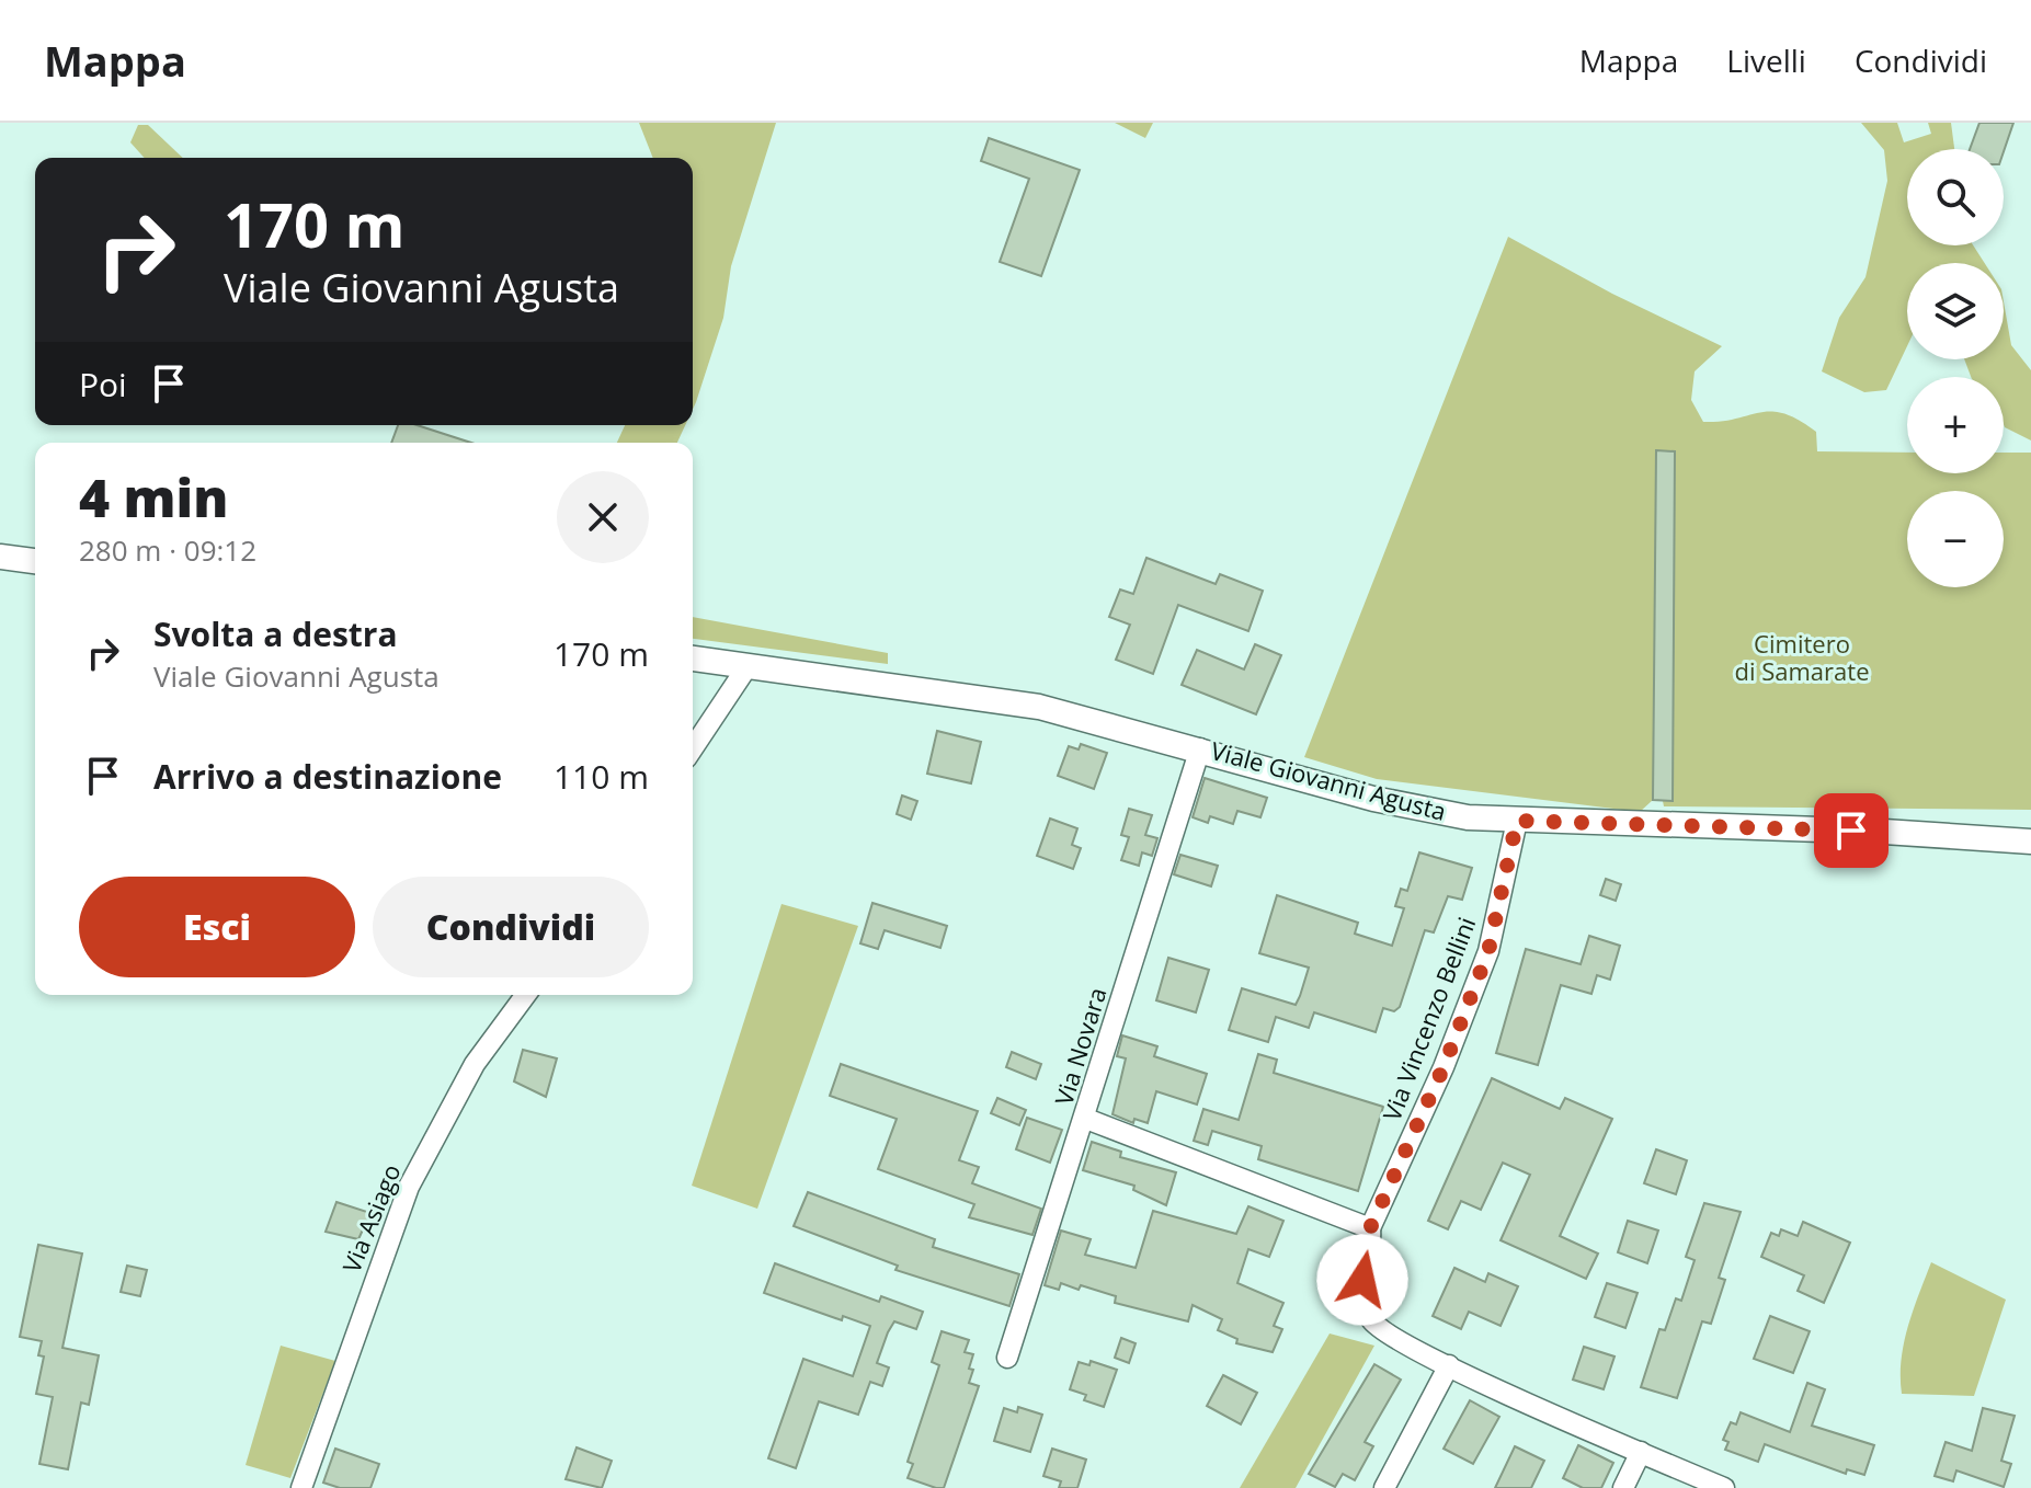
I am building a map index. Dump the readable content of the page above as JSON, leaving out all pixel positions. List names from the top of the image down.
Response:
{
  "streets": {
    "street": [
      "Viale Giovanni Agusta",
      "Via Vincenzo Bellini",
      "Via Novara",
      "Via Asiago"
    ]
  },
  "crossings": [
    ["Viale Giovanni Agusta", "Via Vincenzo Bellini"],
    ["Viale Giovanni Agusta", "Via Novara"]
  ],
  "parks": ["Cimitero di Samarate"],
  "page": {
    "header": "Mappa",
    "nav": ["Mappa", "Livelli", "Condividi"],
    "map_buttons": ["+", "−"],
    "turn": ["170 m", "Viale Giovanni Agusta"],
    "then": "Poi",
    "heading": ["4 min", "280 m · 09:12"],
    "list": [
      {
        "name": "Svolta a destra",
        "note": "Viale Giovanni Agusta",
        "value": "170 m"
      },
      {
        "name": "Arrivo a destinazione",
        "value": "110 m"
      }
    ],
    "buttons": ["Esci", "Condividi"]
  }
}
